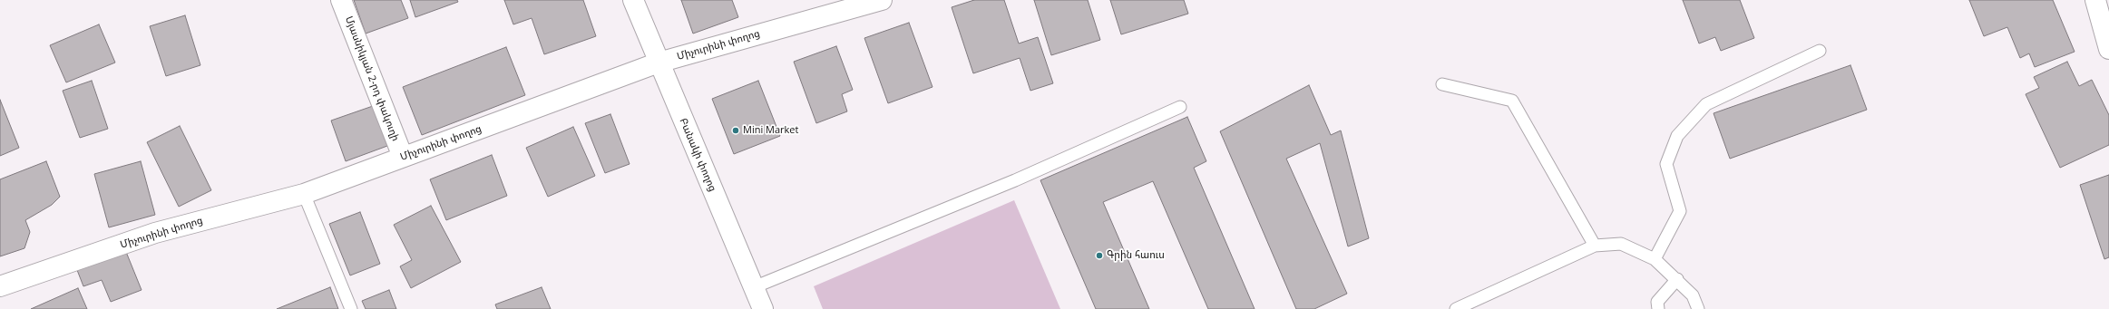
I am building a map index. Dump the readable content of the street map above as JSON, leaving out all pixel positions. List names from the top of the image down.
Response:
{
  "streets": {
    "street": ["Միչուրինի փողոց", "Մյասնիկյան 2-րդ փակուղի", "Բանակի փողոց"]
  },
  "crossings": [
    ["Միչուրինի փողոց", "Մյասնիկյան 2-րդ փակուղի"],
    ["Միչուրինի փողոց", "Բանակի փողոց"]
  ],
  "places": ["Mini Market", "Գրին հաուս"]
}
